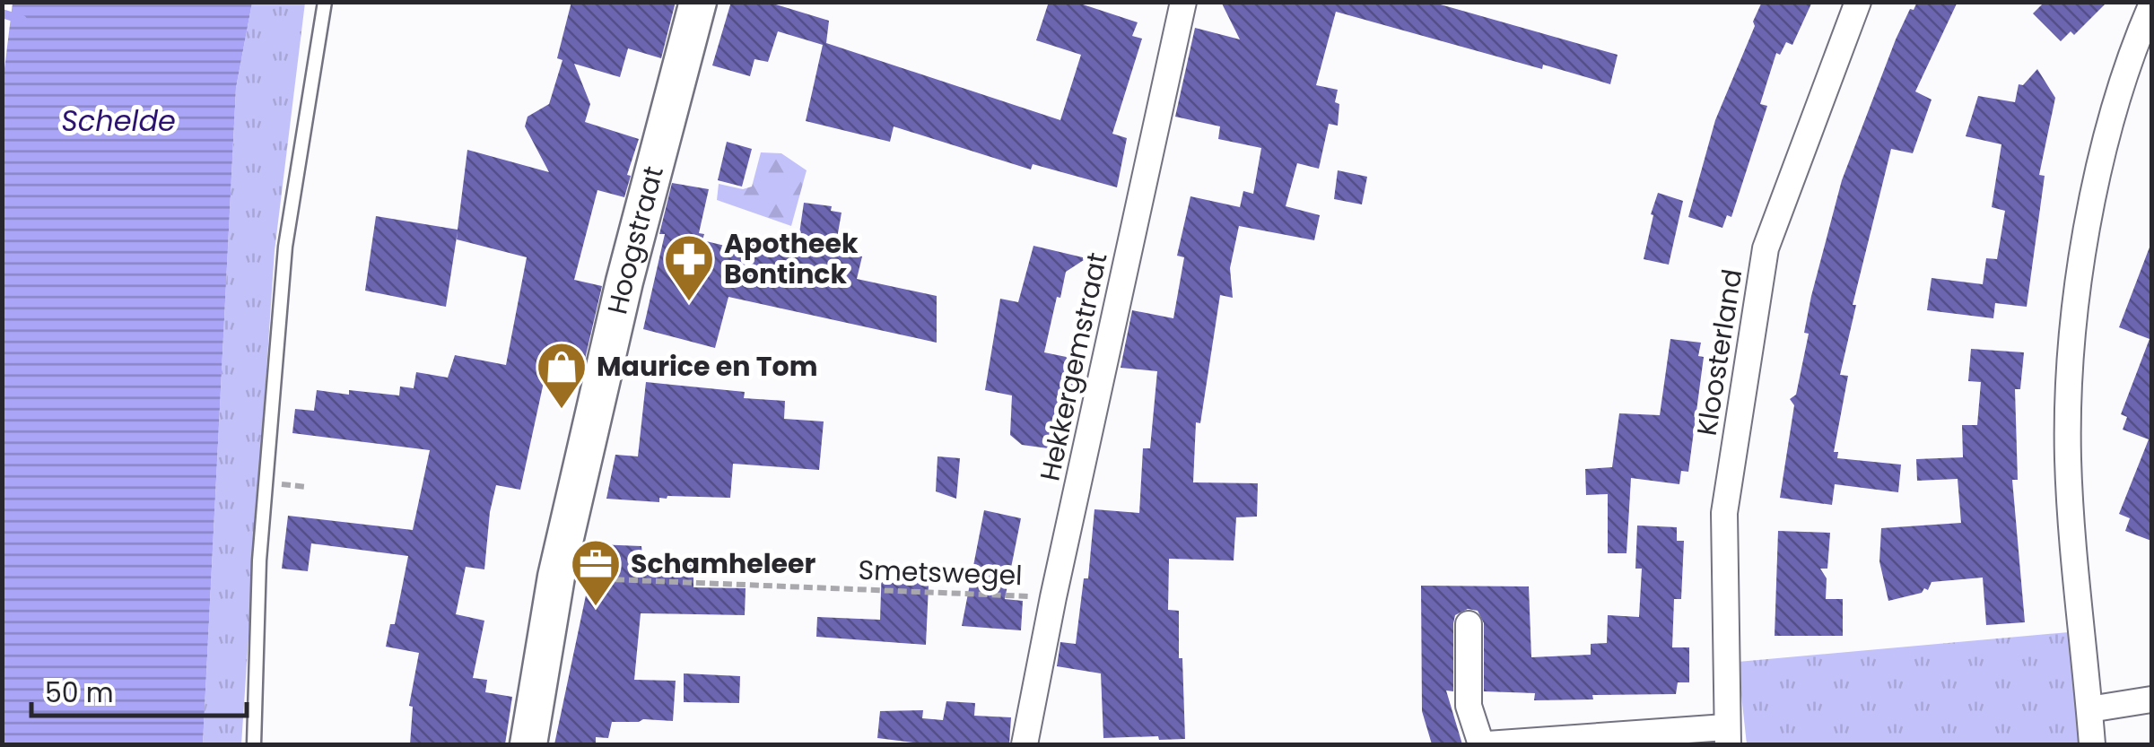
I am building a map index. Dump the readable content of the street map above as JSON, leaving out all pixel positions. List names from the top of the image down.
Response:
{
  "streets": {
    "main road": ["Hoogstraat"],
    "street": ["Kloosterland", "Hekkergemstraat"],
    "path": ["Smetswegel"]
  },
  "crossings": [
    ["Hoogstraat", "Smetswegel"],
    ["Hekkergemstraat", "Smetswegel"]
  ],
  "water": ["Schelde"],
  "places": {
    "pharmacy": ["Apotheek Bontinck"],
    "shop": ["Maurice en Tom"],
    "office": ["Schamheleer"]
  },
  "scale_bar": "50 m"
}
